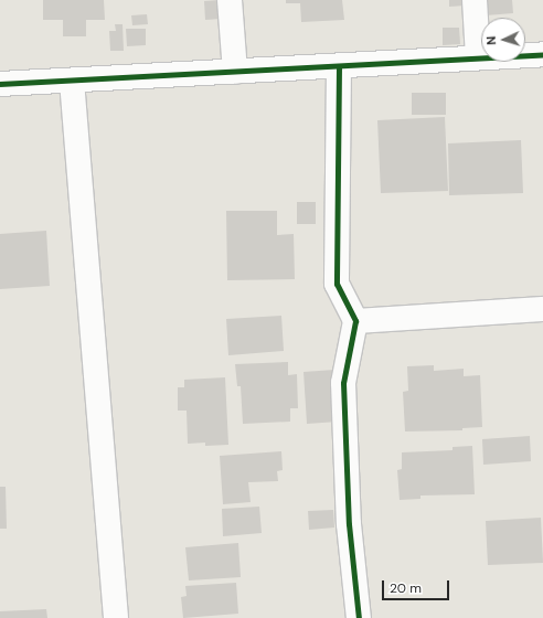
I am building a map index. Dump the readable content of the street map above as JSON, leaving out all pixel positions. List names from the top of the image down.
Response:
{
  "scale_bar": "20 m",
  "north": "left"
}
